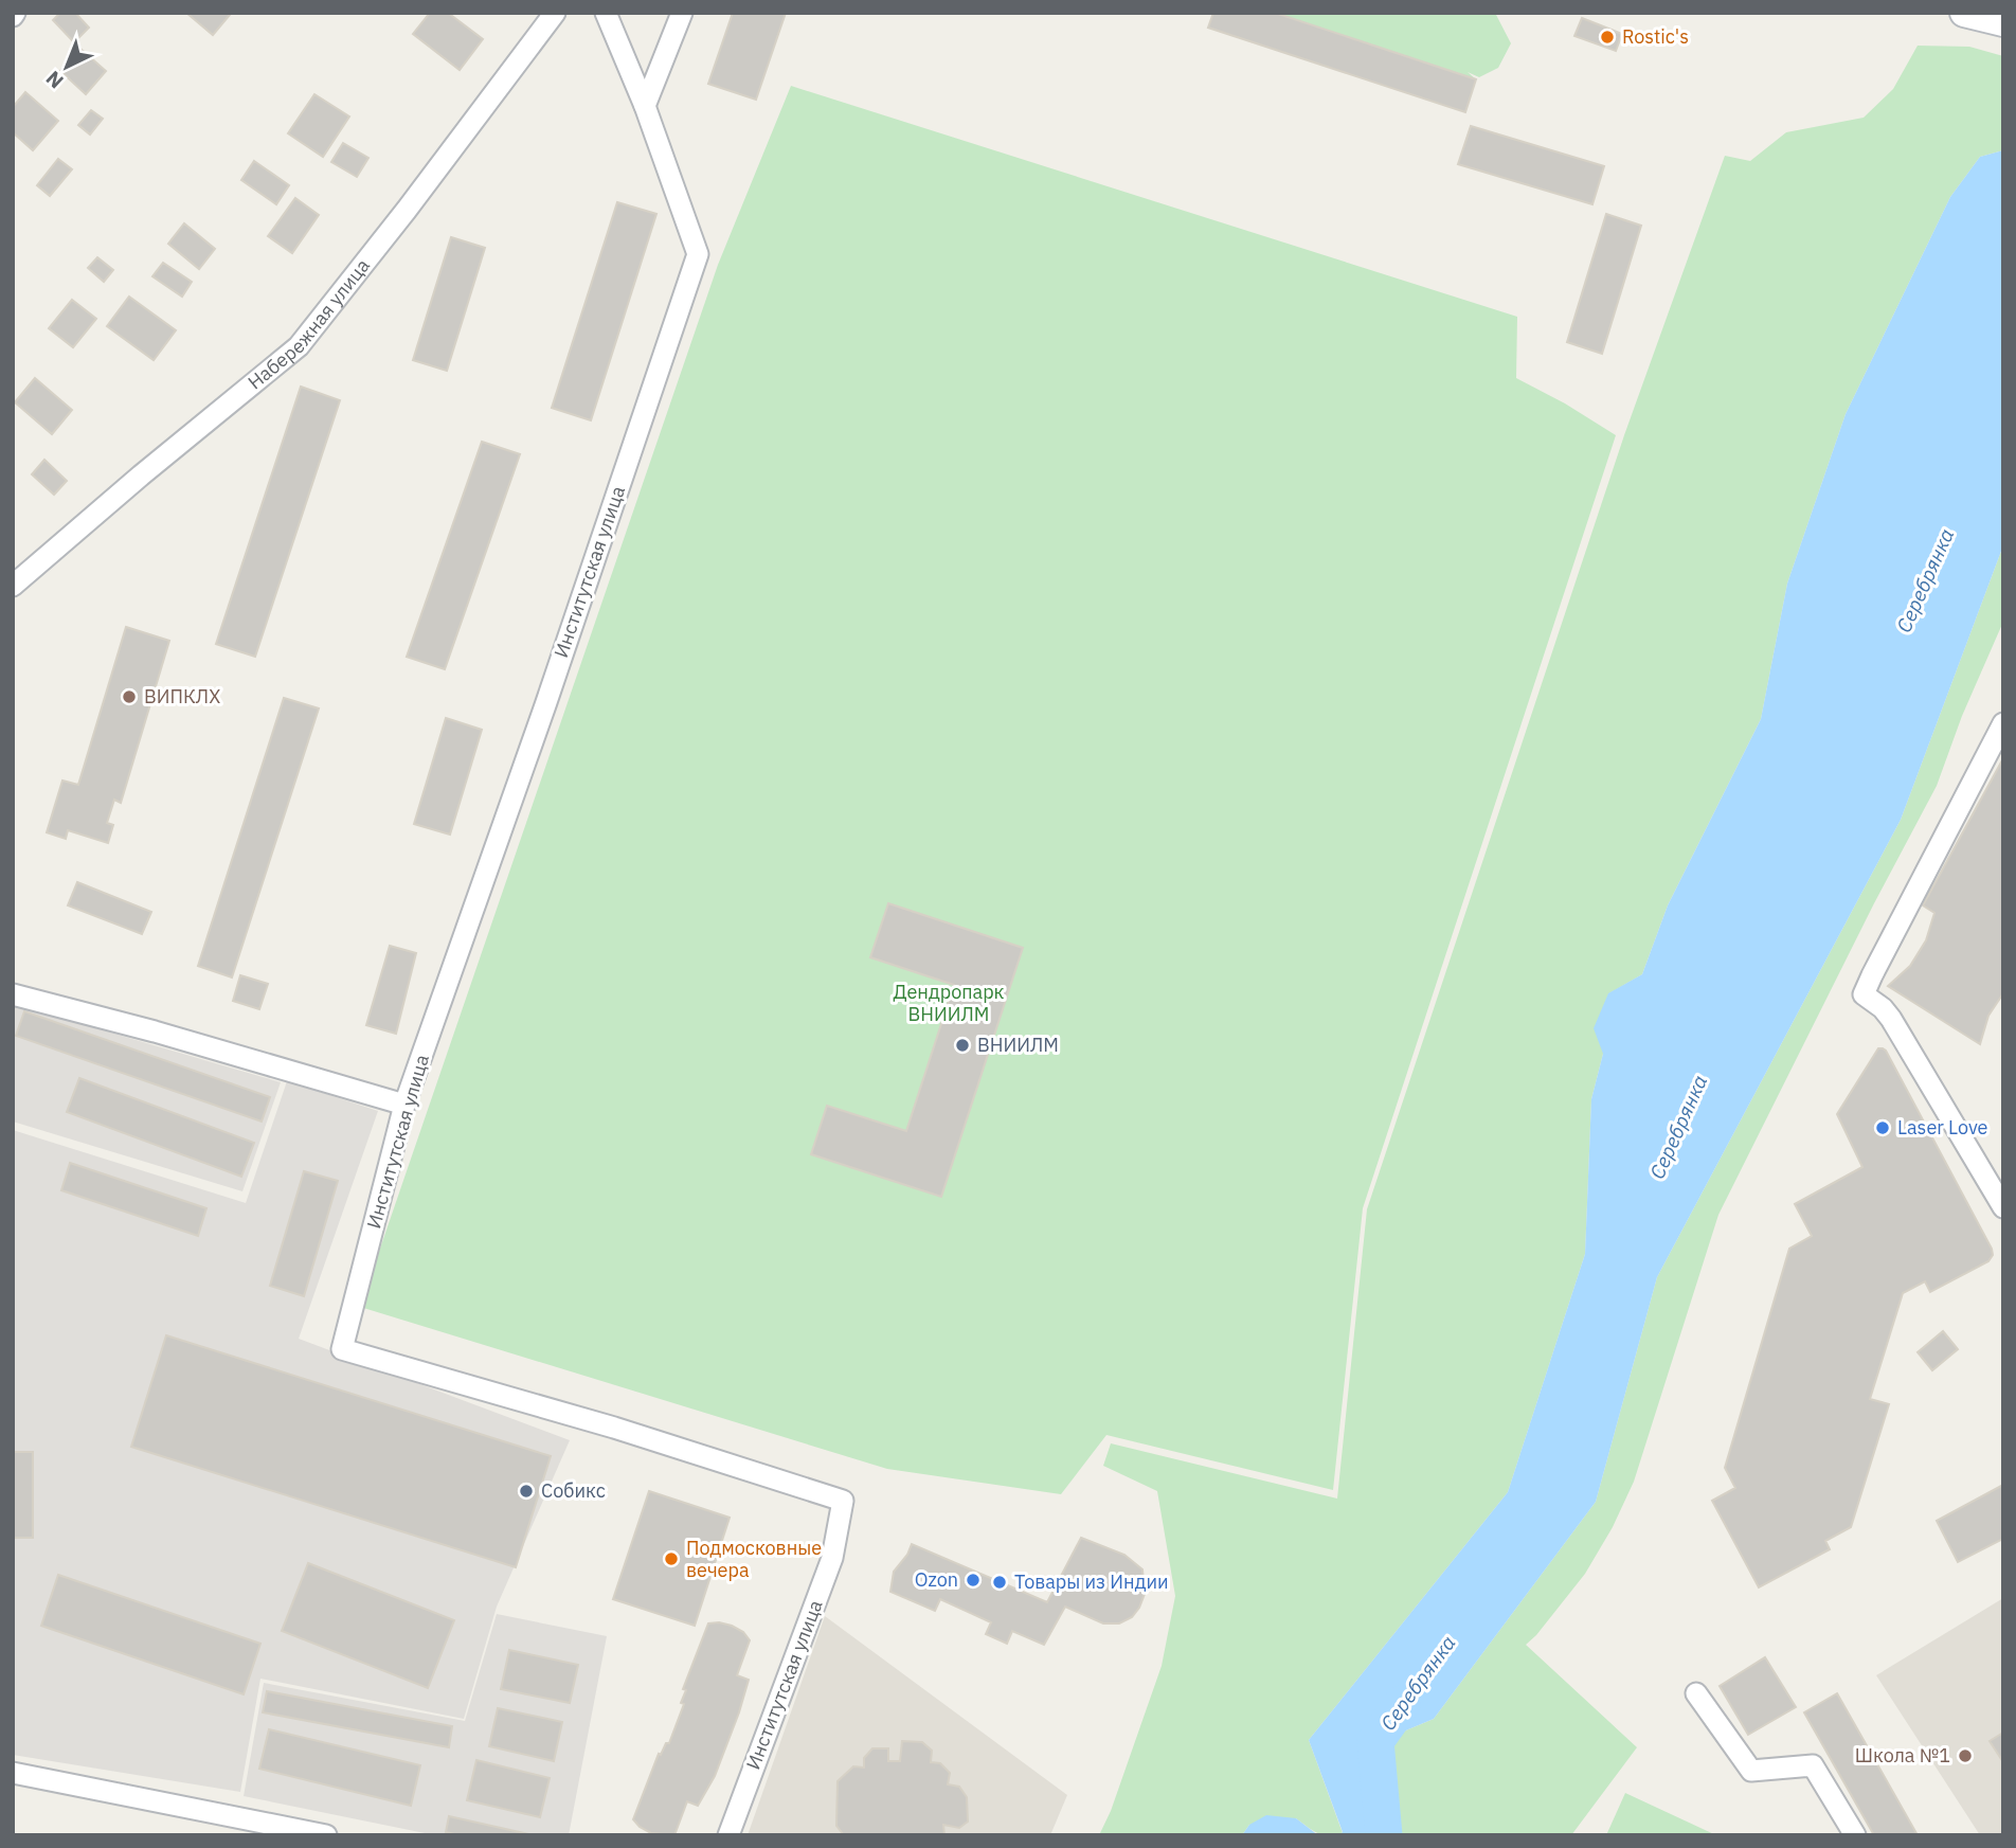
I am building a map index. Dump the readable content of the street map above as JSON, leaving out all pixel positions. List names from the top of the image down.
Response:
{
  "streets": {
    "street": ["Набережная улица", "Институтская улица"]
  },
  "water": ["Серебрянка"],
  "parks": ["Дендропарк ВНИИЛМ"],
  "places": [
    "Rostic's",
    "ВИПКЛХ",
    "ВНИИЛМ",
    "Laser Love",
    "Собикс",
    "Подмосковные вечера",
    "Ozon",
    "Товары из Индии",
    "Школа №1"
  ],
  "north": "bottom left"
}
